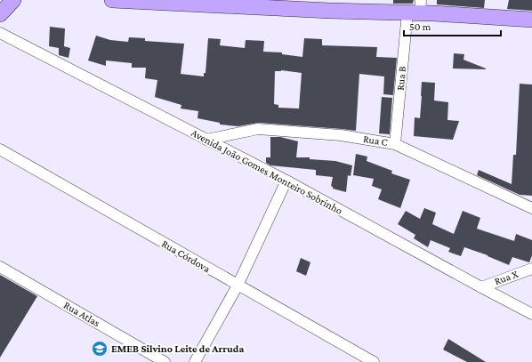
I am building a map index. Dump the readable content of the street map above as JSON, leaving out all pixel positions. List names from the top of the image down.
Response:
{
  "streets": {
    "street": [
      "Rua B",
      "Rua C",
      "Avenida João Gomes Monteiro Sobrinho",
      "Rua Córdova",
      "Rua X",
      "Rua Atlas"
    ]
  },
  "crossings": [
    ["Rua B", "Rua C"],
    ["Rua C", "Avenida João Gomes Monteiro Sobrinho"],
    ["Avenida João Gomes Monteiro Sobrinho", "Rua X"]
  ],
  "places": {
    "school or university": ["EMEB Silvino Leite de Arruda"]
  },
  "scale_bar": "50 m"
}
